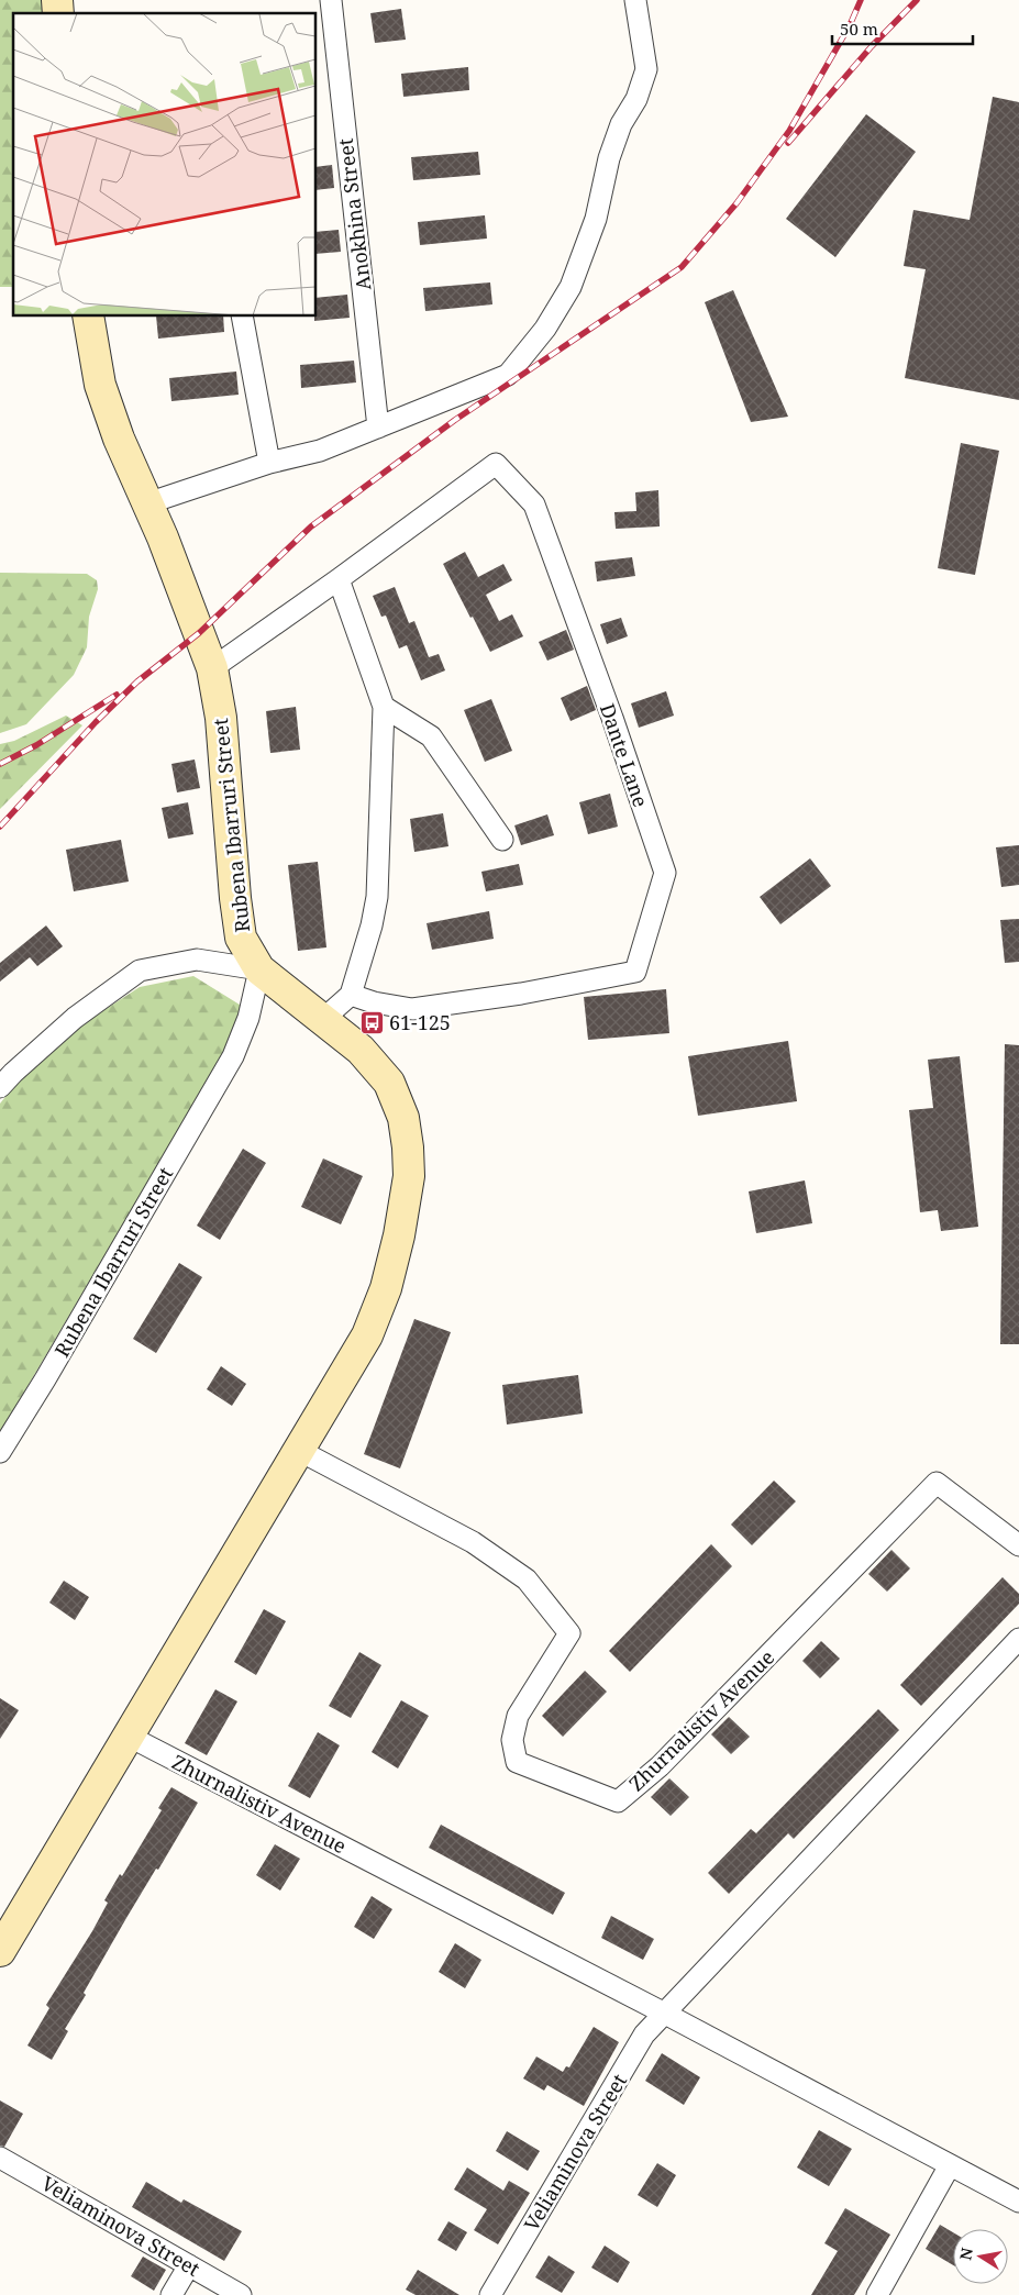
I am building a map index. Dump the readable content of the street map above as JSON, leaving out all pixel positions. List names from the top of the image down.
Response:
{
  "streets": {
    "main road": ["Rubena Ibarruri Street"],
    "street": [
      "Anokhina Street",
      "Dante Lane",
      "Zhurnalistiv Avenue",
      "Veliaminova Street"
    ]
  },
  "crossings": [
    ["Dante Lane", "Rubena Ibarruri Street"],
    ["Zhurnalistiv Avenue", "Veliaminova Street"]
  ],
  "places": {
    "bus stop": ["61-125"]
  },
  "scale_bar": "50 m",
  "north": "left"
}
